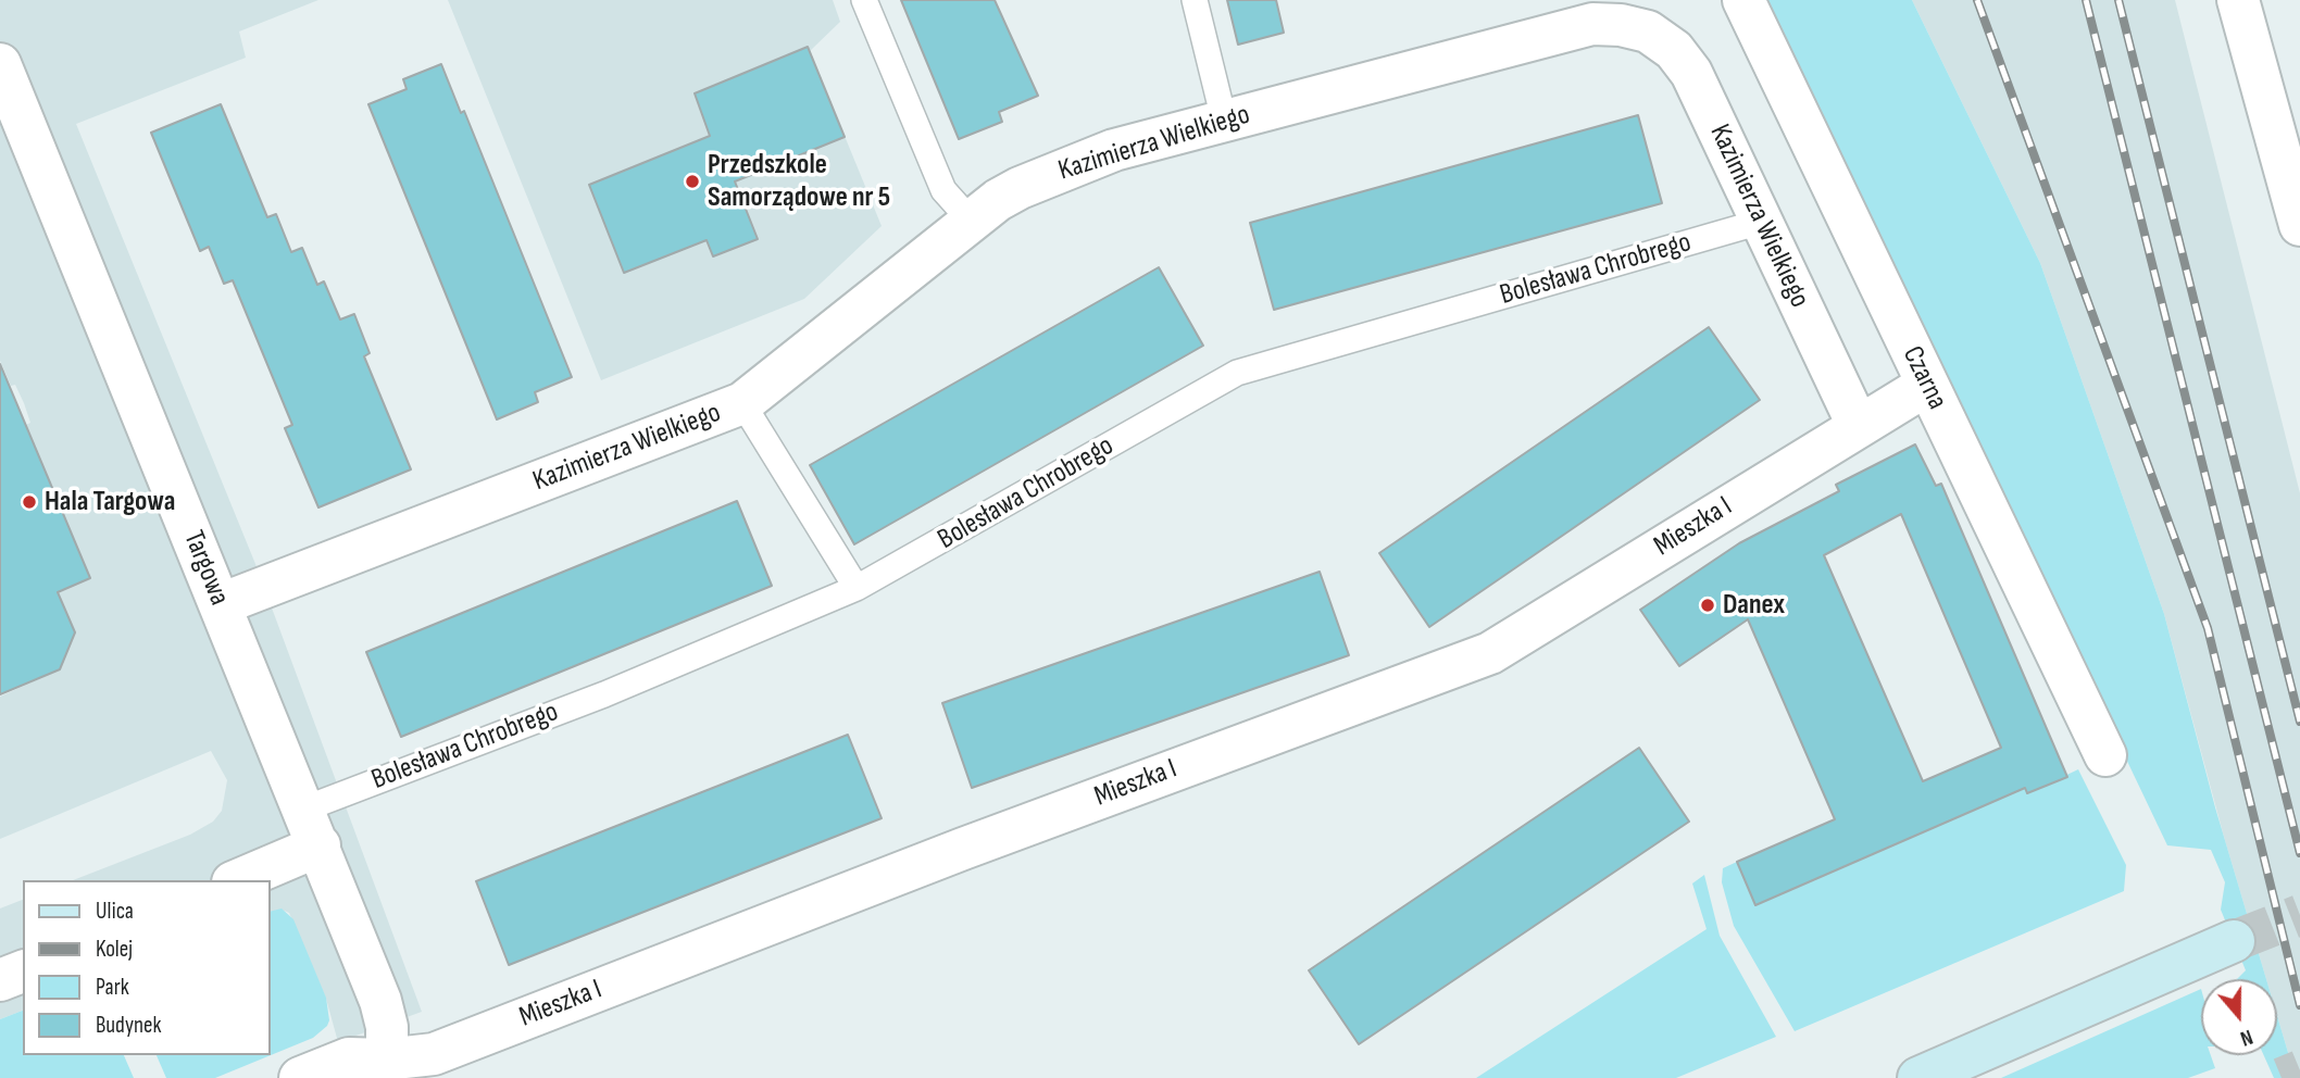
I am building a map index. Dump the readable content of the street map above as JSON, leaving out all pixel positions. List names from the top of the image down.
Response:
{
  "streets": {
    "street": [
      "Kazimierza Wielkiego",
      "Bolesława Chrobrego",
      "Czarna",
      "Mieszka I",
      "Targowa"
    ]
  },
  "crossings": [
    ["Kazimierza Wielkiego", "Bolesława Chrobrego"],
    ["Kazimierza Wielkiego", "Mieszka I"],
    ["Kazimierza Wielkiego", "Targowa"],
    ["Bolesława Chrobrego", "Targowa"],
    ["Czarna", "Mieszka I"],
    ["Mieszka I", "Targowa"]
  ],
  "places": ["Przedszkole Samorządowe nr 5", "Hala Targowa", "Danex"],
  "legend": [
    "Ulica",
    "Kolej",
    "Park",
    "Budynek"
  ],
  "north": "bottom"
}
